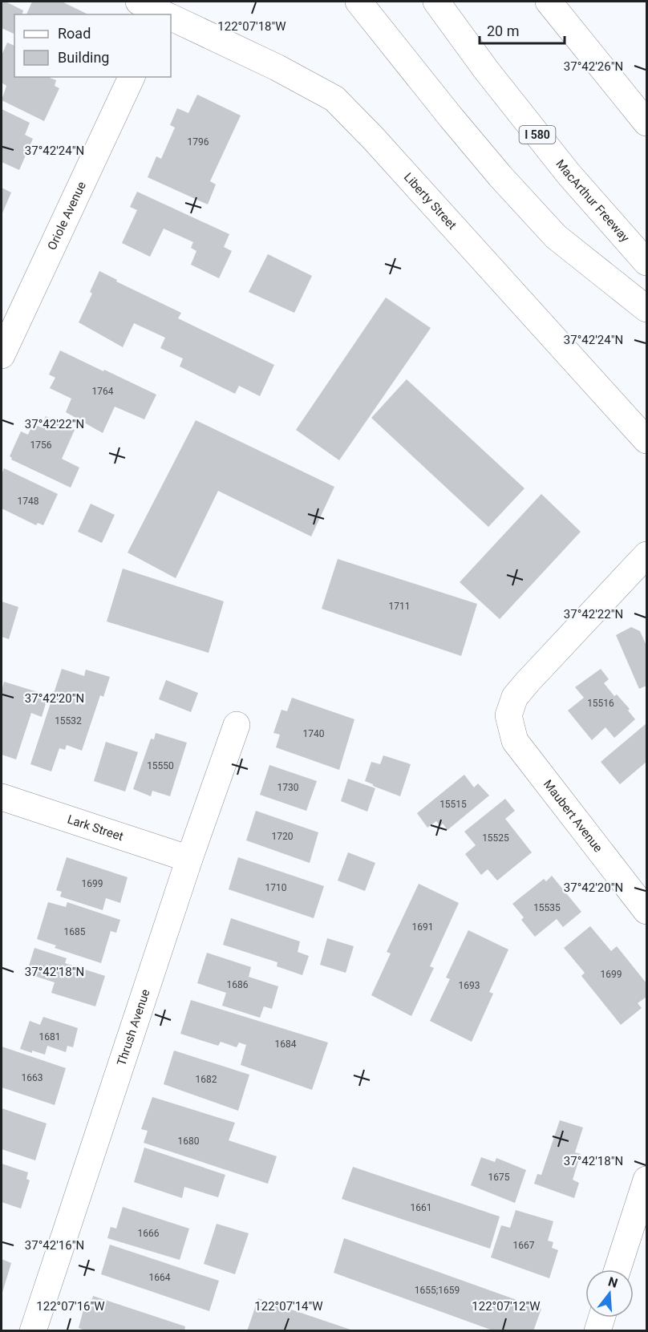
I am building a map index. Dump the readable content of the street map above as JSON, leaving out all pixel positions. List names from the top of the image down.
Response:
{
  "streets": {
    "main road": [
      "I 580",
      "Liberty Street",
      "MacArthur Freeway",
      "Oriole Avenue",
      "Maubert Avenue",
      "Lark Street",
      "Thrush Avenue"
    ]
  },
  "crossings": [
    ["Lark Street", "Thrush Avenue"]
  ],
  "house_numbers": [
    "1796",
    "1764",
    "1756",
    "1748",
    "1711",
    "15516",
    "15532",
    "1740",
    "15550",
    "1730",
    "15515",
    "1720",
    "15525",
    "1699",
    "1710",
    "15535",
    "1691",
    "1685",
    "1699",
    "1686",
    "1693",
    "1681",
    "1684",
    "1663",
    "1682",
    "1680",
    "1675",
    "1661",
    "1666",
    "1667",
    "1664",
    "1655;1659"
  ],
  "legend": ["Road", "Building"],
  "scale_bar": "20 m",
  "north": "top",
  "coordinates": [
    "122°07'18\"W",
    "37°42'26\"N",
    "37°42'24\"N",
    "37°42'22\"N",
    "37°42'20\"N",
    "37°42'18\"N",
    "37°42'16\"N",
    "122°07'16\"W",
    "122°07'14\"W",
    "122°07'12\"W"
  ]
}
